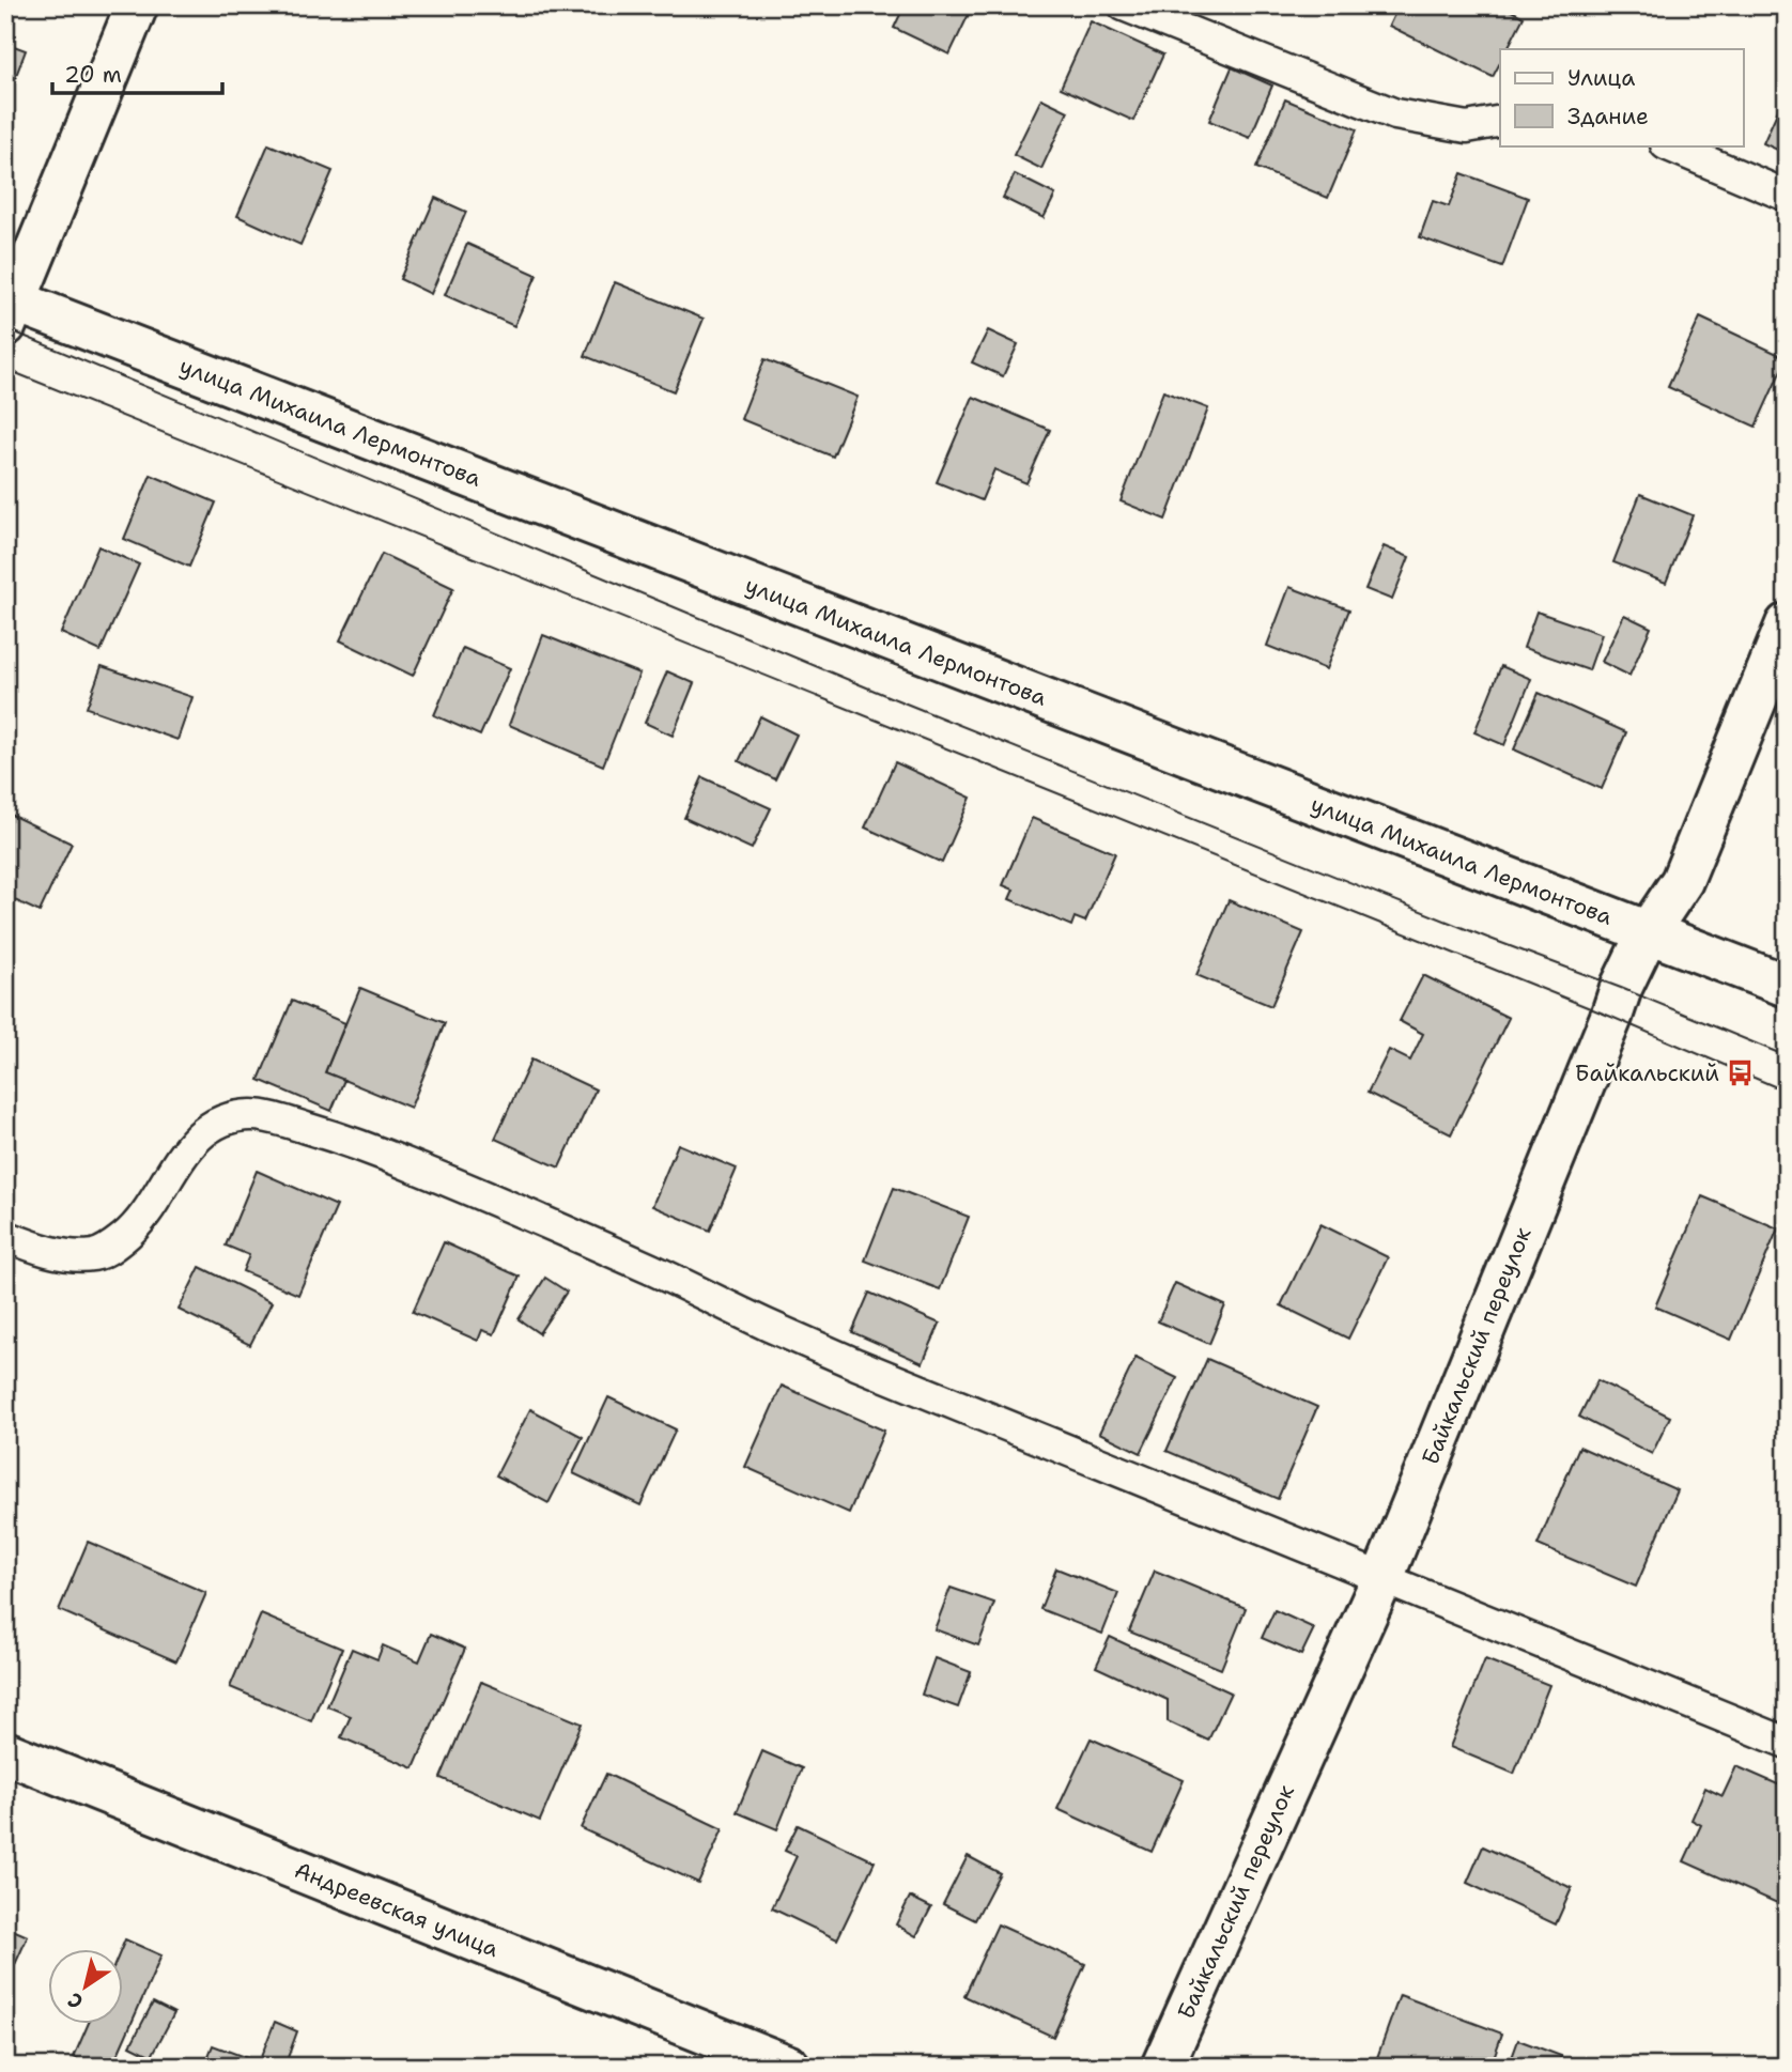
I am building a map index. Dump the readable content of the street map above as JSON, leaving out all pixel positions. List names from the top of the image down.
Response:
{
  "streets": {
    "street": ["улица Михаила Лермонтова", "Байкальский переулок", "Андреевская улица"]
  },
  "crossings": [
    ["улица Михаила Лермонтова", "Байкальский переулок"]
  ],
  "places": {
    "bus stop": ["Байкальский"]
  },
  "legend": ["Улица", "Здание"],
  "scale_bar": "20 m",
  "north": "bottom left"
}
